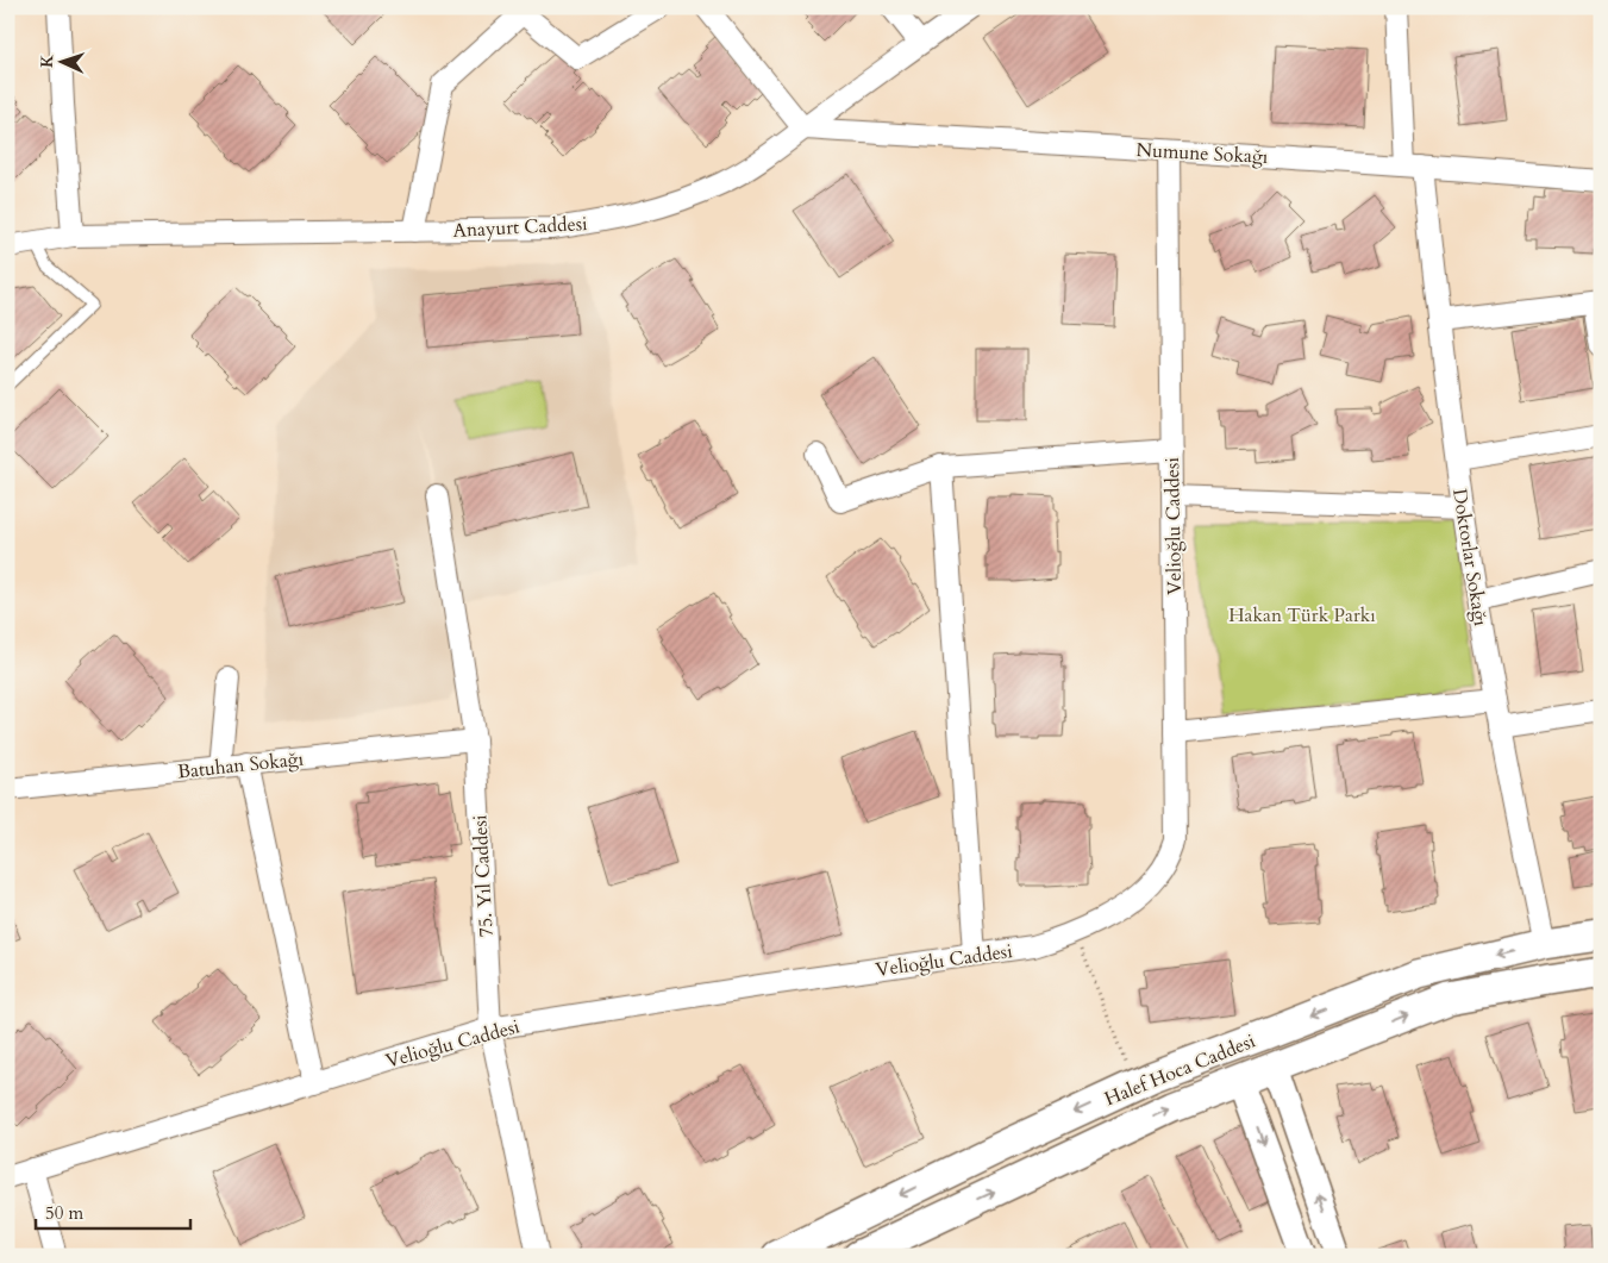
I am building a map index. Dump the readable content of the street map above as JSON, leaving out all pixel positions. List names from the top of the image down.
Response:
{
  "streets": {
    "main road": ["Halef Hoca Caddesi"],
    "street": [
      "Numune Sokağı",
      "Anayurt Caddesi",
      "Velioğlu Caddesi",
      "Doktorlar Sokağı",
      "Batuhan Sokağı",
      "75. Yıl Caddesi"
    ]
  },
  "crossings": [
    ["Numune Sokağı", "Anayurt Caddesi"],
    ["Numune Sokağı", "Velioğlu Caddesi"],
    ["Numune Sokağı", "Doktorlar Sokağı"],
    ["Velioğlu Caddesi", "75. Yıl Caddesi"],
    ["Doktorlar Sokağı", "Halef Hoca Caddesi"],
    ["Batuhan Sokağı", "75. Yıl Caddesi"]
  ],
  "parks": ["Hakan Türk Parkı"],
  "scale_bar": "50 m",
  "north": "left"
}
